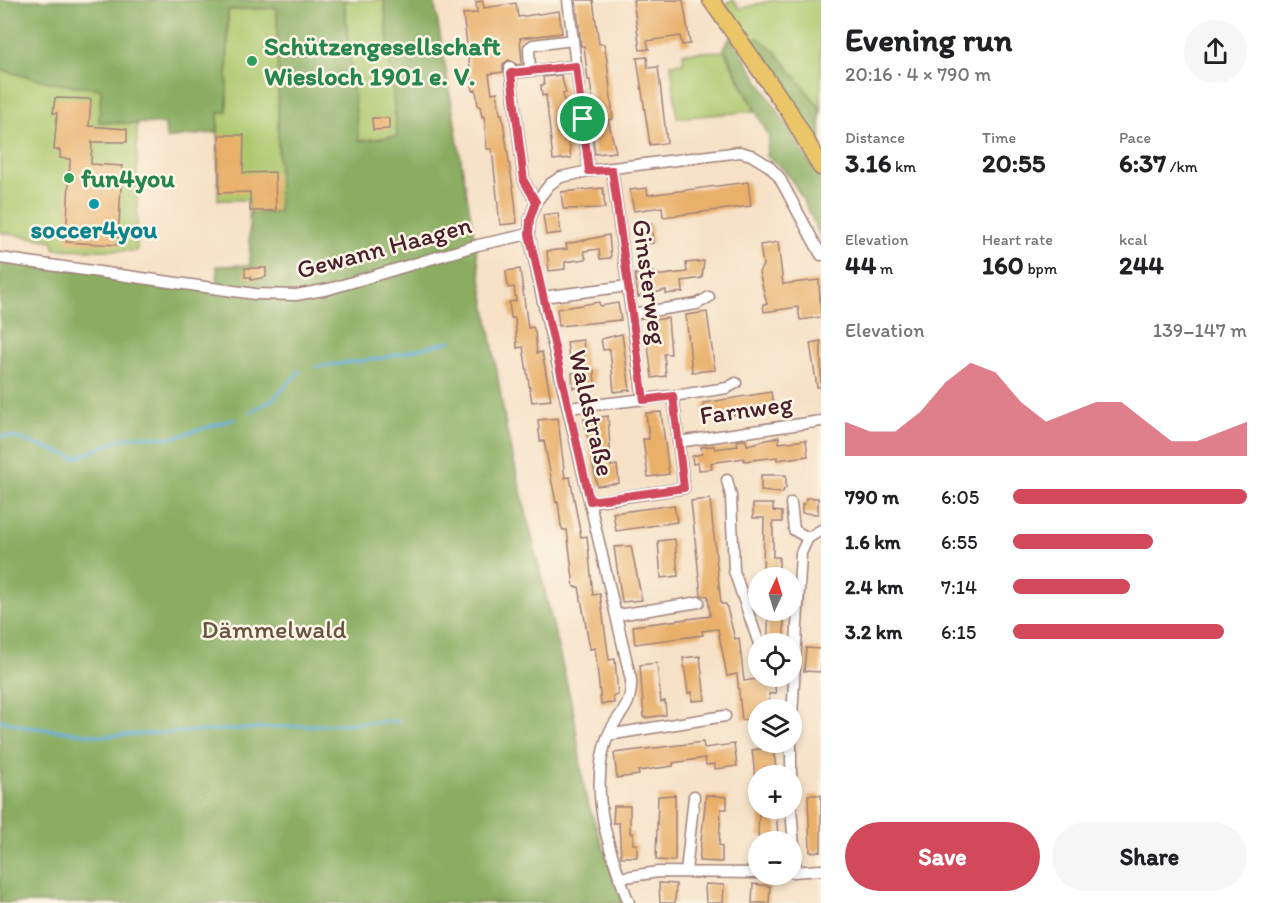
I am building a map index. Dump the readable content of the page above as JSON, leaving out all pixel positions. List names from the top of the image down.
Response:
{
  "streets": {
    "street": [
      "Gewann Haagen",
      "Ginsterweg",
      "Farnweg",
      "Waldstraße"
    ]
  },
  "crossings": [
    ["Gewann Haagen", "Waldstraße"]
  ],
  "parks": ["Dämmelwald"],
  "places": ["Schützengesellschaft Wiesloch 1901 e. V.", "fun4you", "soccer4you"],
  "north": "top",
  "page": {
    "heading": ["Evening run", "20:16 · 4 × 790 m"],
    "stats": [
      ["Distance", "3.16 km"],
      ["Time", "20:55"],
      ["Pace", "6:37 /km"],
      ["Elevation", "44 m"],
      ["Heart rate", "160 bpm"],
      ["kcal", "244"]
    ],
    "chart": ["Elevation", "139–147 m"],
    "list": [
      {
        "name": "790 m",
        "note": "6:05"
      },
      {
        "name": "1.6 km",
        "note": "6:55"
      },
      {
        "name": "2.4 km",
        "note": "7:14"
      },
      {
        "name": "3.2 km",
        "note": "6:15"
      }
    ],
    "map_buttons": ["+", "−"],
    "buttons": ["Save", "Share"]
  }
}
